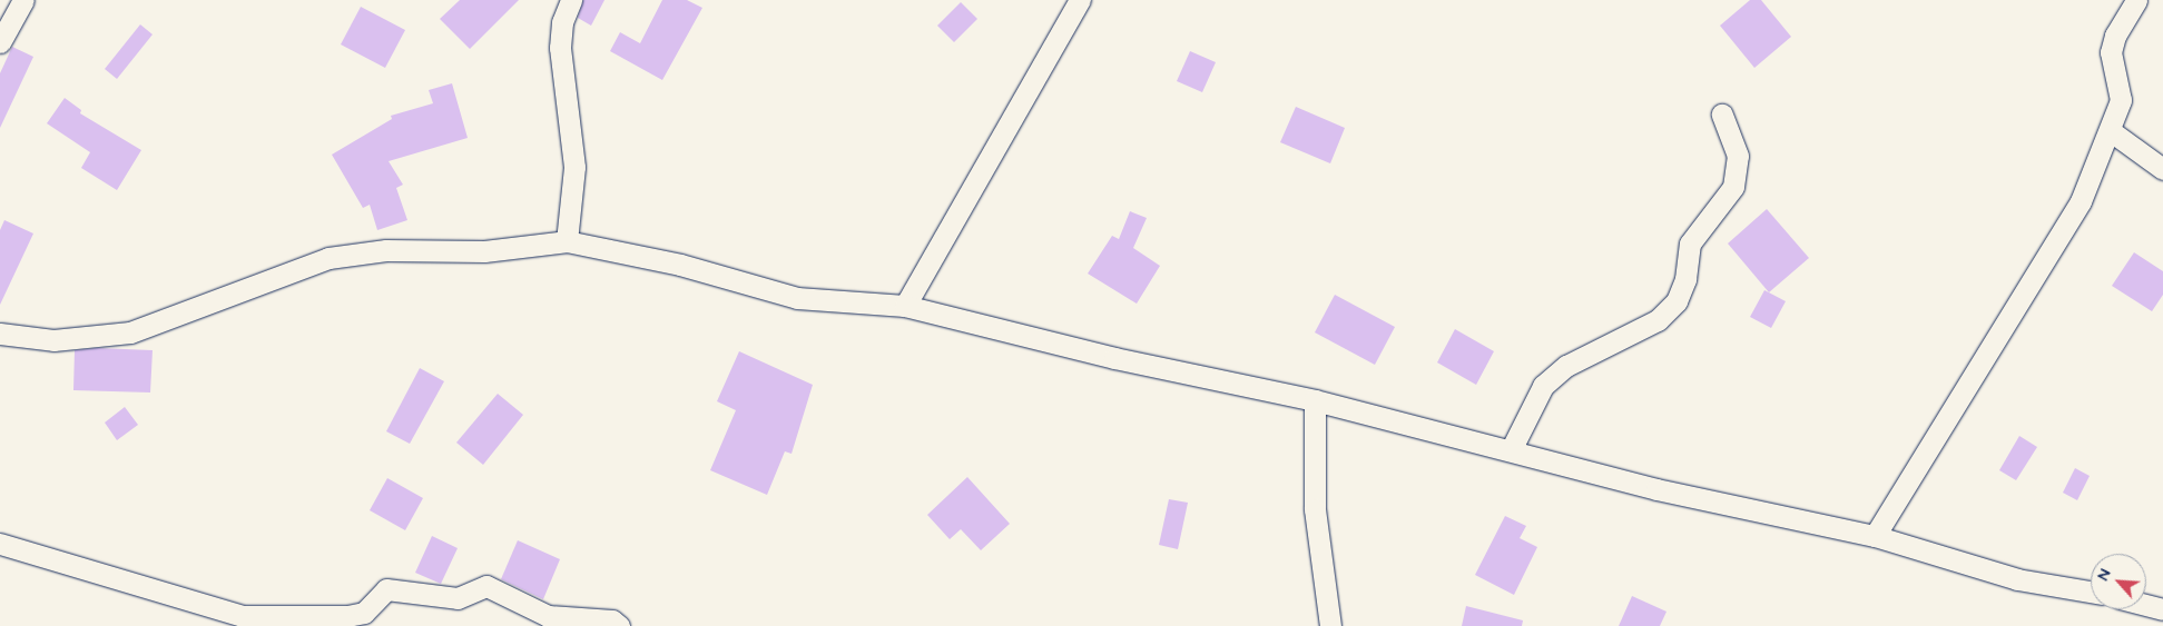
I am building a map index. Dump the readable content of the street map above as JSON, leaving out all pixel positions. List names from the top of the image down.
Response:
{
  "north": "top left"
}
